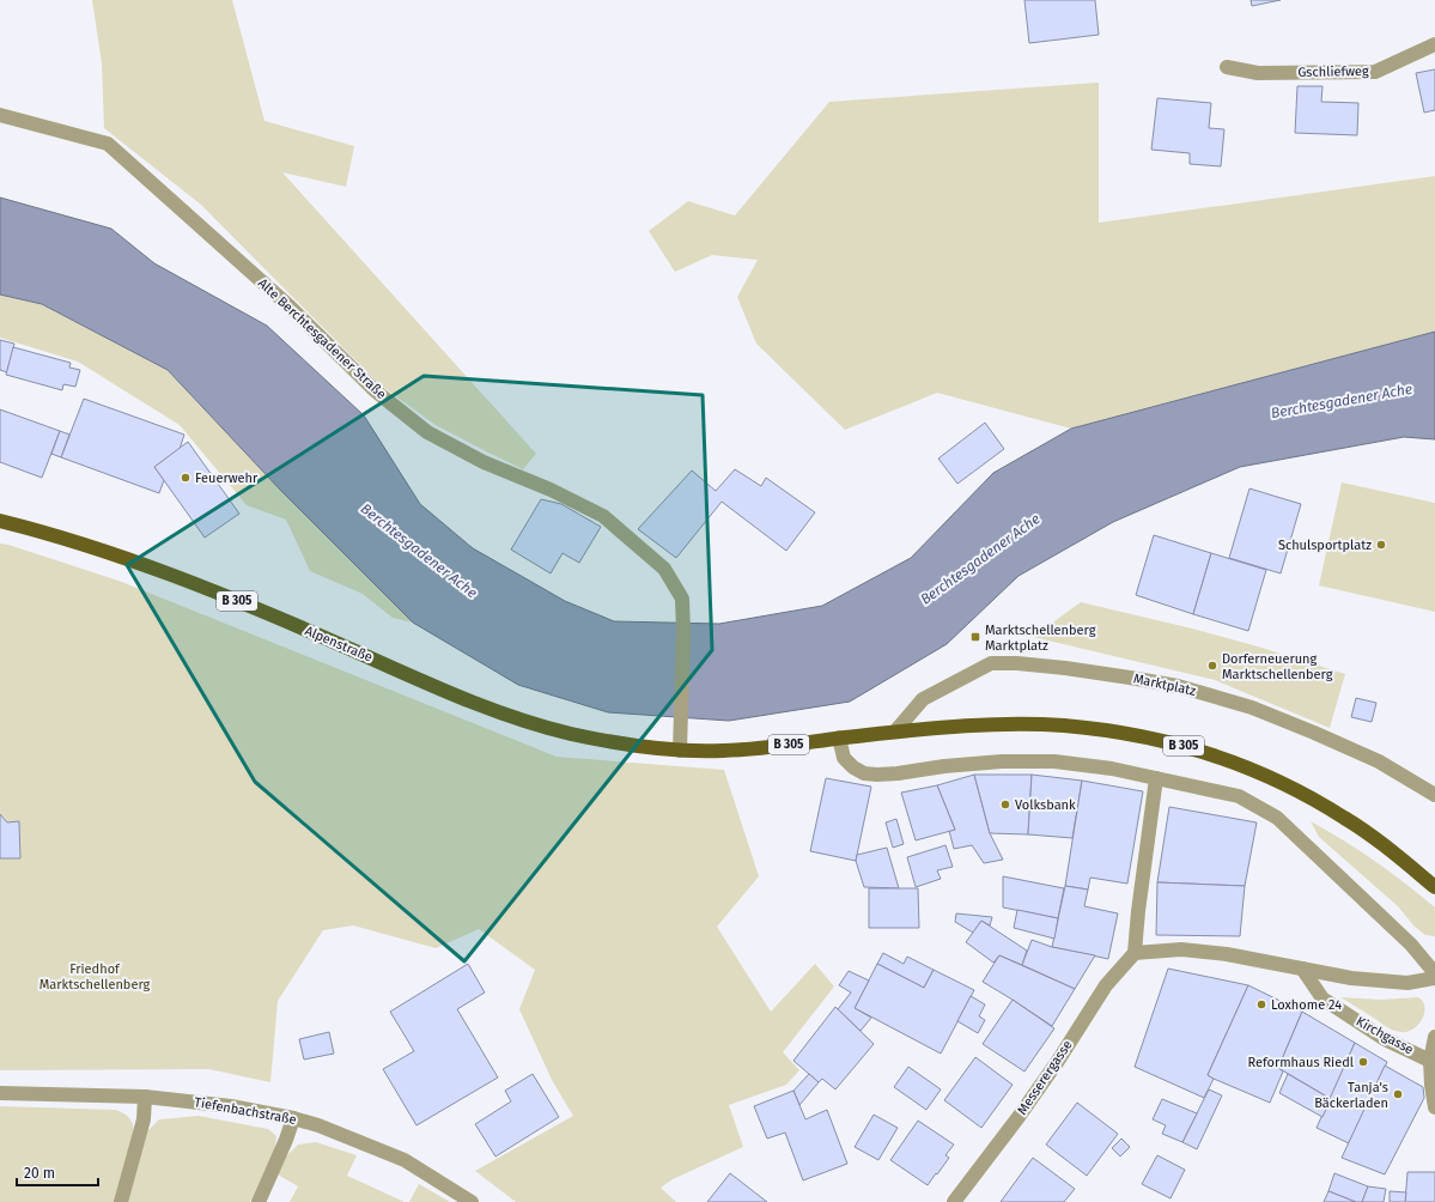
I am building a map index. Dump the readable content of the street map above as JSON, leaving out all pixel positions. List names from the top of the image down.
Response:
{
  "streets": {
    "main road": ["B 305", "Alpenstraße"],
    "street": [
      "Gschliefweg",
      "Alte Berchtesgadener Straße",
      "Marktplatz",
      "Kirchgasse",
      "Messerergasse",
      "Tiefenbachstraße"
    ]
  },
  "crossings": [
    ["Alte Berchtesgadener Straße", "B 305"],
    ["Alte Berchtesgadener Straße", "Alpenstraße"],
    ["B 305", "Alpenstraße"],
    ["B 305", "Marktplatz"]
  ],
  "water": ["Berchtesgadener Ache"],
  "parks": ["Friedhof Marktschellenberg"],
  "places": {
    "other": [
      "Feuerwehr",
      "Schulsportplatz",
      "Dorferneuerung Marktschellenberg",
      "Volksbank",
      "Loxhome 24",
      "Reformhaus Riedl",
      "Tanja's Bäckerladen"
    ],
    "transit": ["Marktschellenberg Marktplatz"]
  },
  "scale_bar": "20 m"
}
